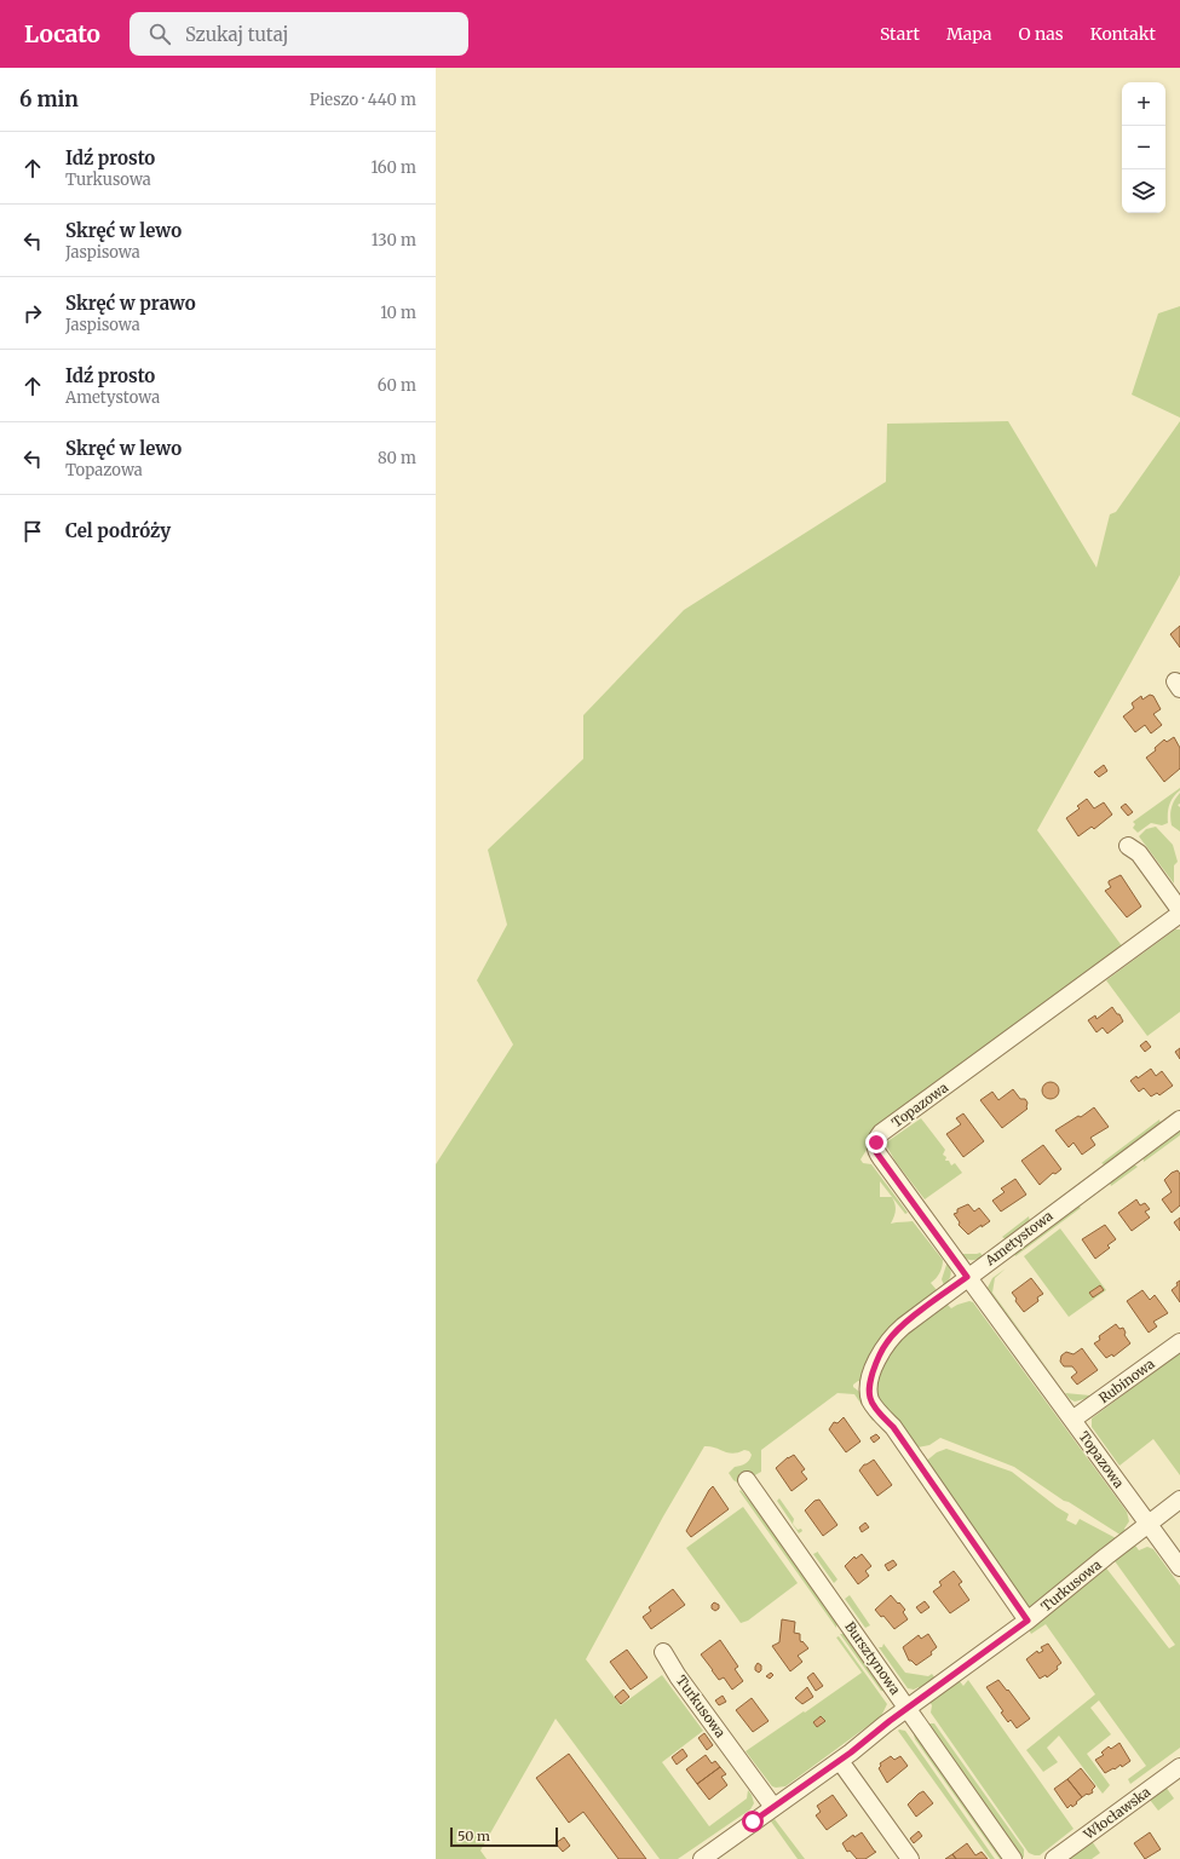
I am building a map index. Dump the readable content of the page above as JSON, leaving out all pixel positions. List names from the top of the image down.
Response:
{
  "streets": {
    "street": [
      "Topazowa",
      "Ametystowa",
      "Rubinowa",
      "Turkusowa",
      "Bursztynowa",
      "Włocławska"
    ]
  },
  "crossings": [
    ["Topazowa", "Ametystowa"],
    ["Topazowa", "Rubinowa"],
    ["Topazowa", "Turkusowa"],
    ["Ametystowa", "Turkusowa"],
    ["Turkusowa", "Bursztynowa"]
  ],
  "scale_bar": "50 m",
  "page": {
    "header": "Locato",
    "search": "Szukaj tutaj",
    "nav": [
      "Start",
      "Mapa",
      "O nas",
      "Kontakt"
    ],
    "heading": ["6 min", "Pieszo · 440 m"],
    "map_buttons": ["+", "−"],
    "list": [
      ["Idź prosto", "Turkusowa", "160 m"],
      ["Skręć w lewo", "Jaspisowa", "130 m"],
      ["Skręć w prawo", "Jaspisowa", "10 m"],
      ["Idź prosto", "Ametystowa", "60 m"],
      ["Skręć w lewo", "Topazowa", "80 m"],
      "Cel podróży"
    ],
    "scale": "50 m"
  }
}
